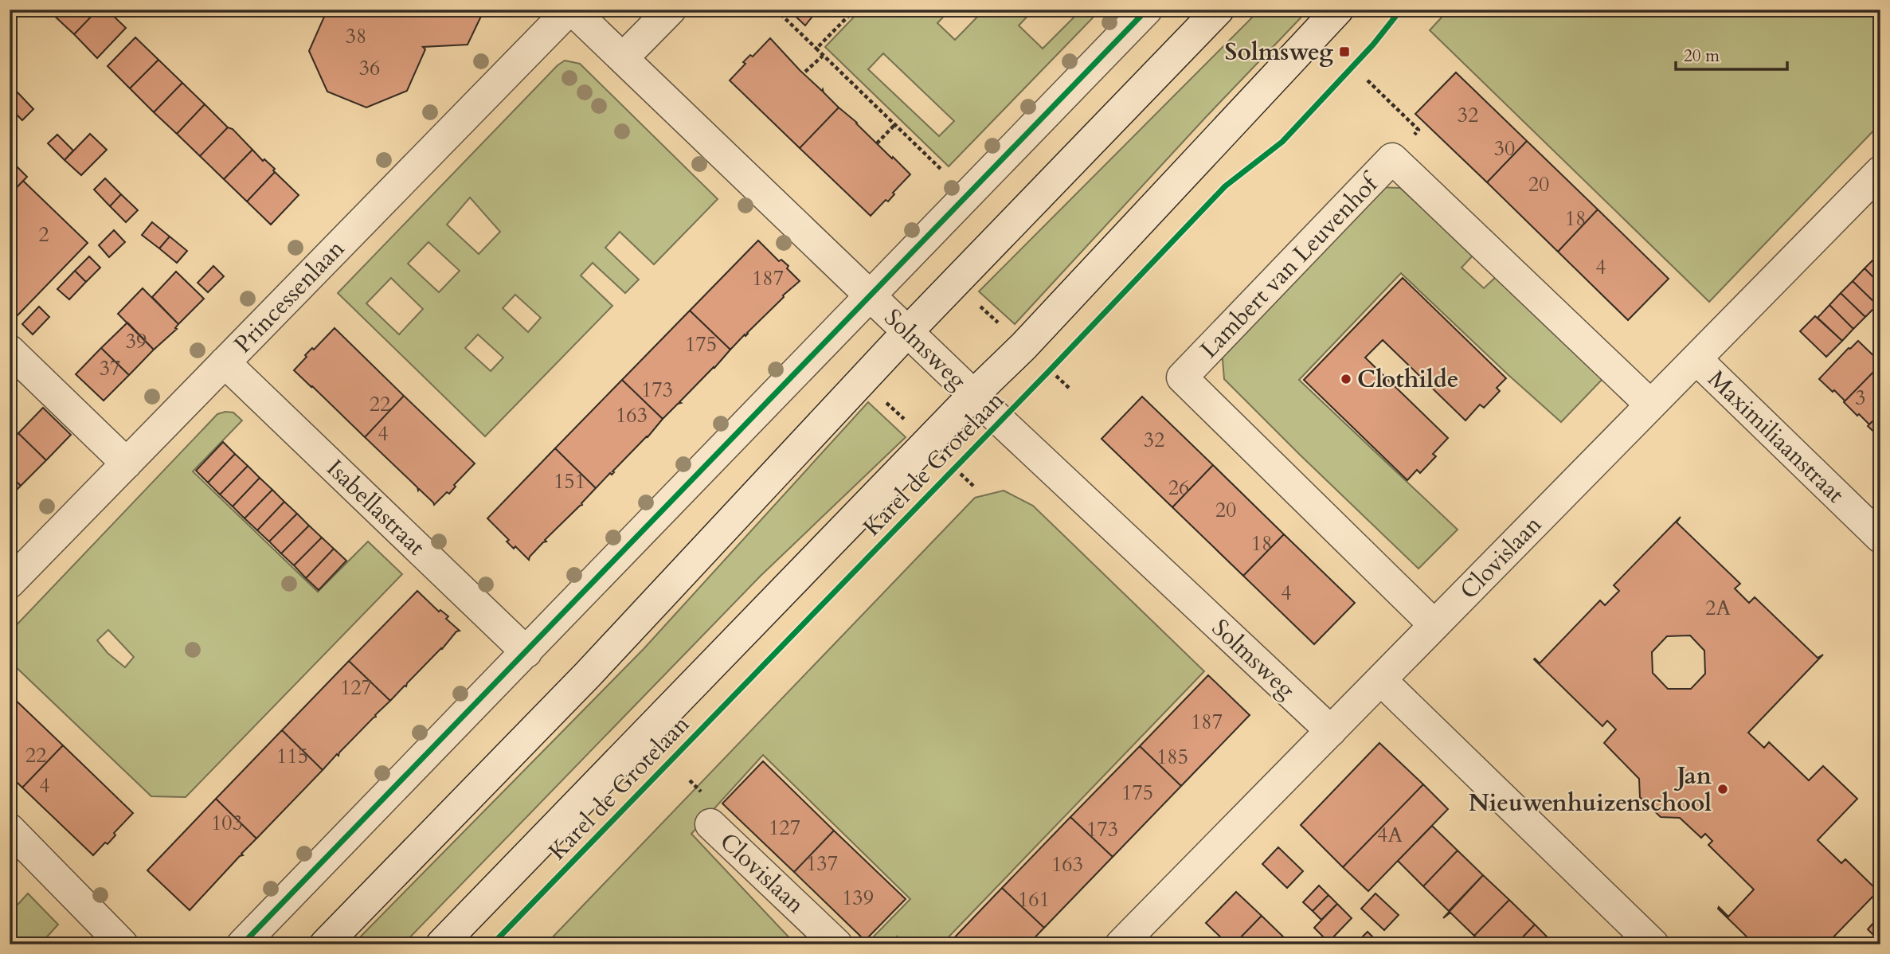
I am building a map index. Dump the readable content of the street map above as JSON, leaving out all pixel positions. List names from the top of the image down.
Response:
{
  "streets": {
    "street": [
      "Lambert van Leuvenhof",
      "Princessenlaan",
      "Solmsweg",
      "Maximiliaanstraat",
      "Karel de Grotelaan",
      "Isabellastraat",
      "Clovislaan"
    ]
  },
  "crossings": [
    ["Lambert van Leuvenhof", "Clovislaan"],
    ["Princessenlaan", "Solmsweg"],
    ["Princessenlaan", "Isabellastraat"],
    ["Solmsweg", "Karel de Grotelaan"],
    ["Solmsweg", "Clovislaan"],
    ["Maximiliaanstraat", "Clovislaan"]
  ],
  "places": {
    "transit": ["Solmsweg"],
    "other": ["Clothilde", "Jan Nieuwenhuizenschool"]
  },
  "house_numbers": [
    "38",
    "36",
    "32",
    "30",
    "20",
    "18",
    "2",
    "4",
    "187",
    "39",
    "175",
    "37",
    "173",
    "3",
    "22",
    "163",
    "4",
    "32",
    "151",
    "26",
    "20",
    "18",
    "4",
    "2A",
    "127",
    "187",
    "22",
    "115",
    "185",
    "4",
    "175",
    "103",
    "127",
    "173",
    "4A",
    "137",
    "163",
    "139",
    "161"
  ],
  "scale_bar": "20 m"
}
